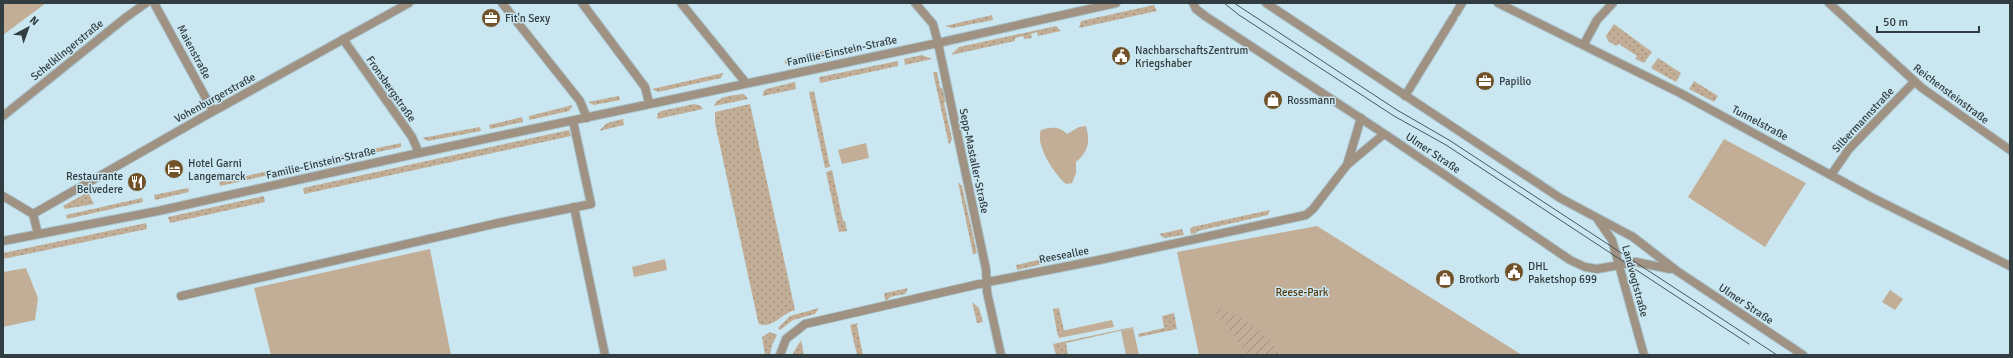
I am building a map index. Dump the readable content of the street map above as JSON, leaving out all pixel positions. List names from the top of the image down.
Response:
{
  "streets": {
    "street": [
      "Schelklingerstraße",
      "Familie-Einstein-Straße",
      "Maienstraße",
      "Fronsbergstraße",
      "Reichensteinstraße",
      "Vohenburgerstraße",
      "Silbermannstraße",
      "Tunnelstraße",
      "Ulmer Straße",
      "Sepp-Mastaller-Straße",
      "Reeseallee",
      "Landvogtstraße"
    ]
  },
  "crossings": [
    ["Familie-Einstein-Straße", "Fronsbergstraße"],
    ["Familie-Einstein-Straße", "Sepp-Mastaller-Straße"],
    ["Maienstraße", "Vohenburgerstraße"],
    ["Fronsbergstraße", "Vohenburgerstraße"],
    ["Reichensteinstraße", "Silbermannstraße"],
    ["Silbermannstraße", "Tunnelstraße"],
    ["Ulmer Straße", "Reeseallee"],
    ["Ulmer Straße", "Landvogtstraße"],
    ["Sepp-Mastaller-Straße", "Reeseallee"]
  ],
  "parks": ["Reese-Park"],
  "places": {
    "office": ["Fit'n Sexy", "Papilio"],
    "public building": ["NachbarschaftsZentrum Kriegshaber", "DHL Paketshop 699"],
    "shop": ["Rossmann", "Brotkorb"],
    "hotel": ["Hotel Garni Langemarck"],
    "restaurant": ["Restaurante Belvedere"]
  },
  "scale_bar": "50 m",
  "north": "top right"
}
